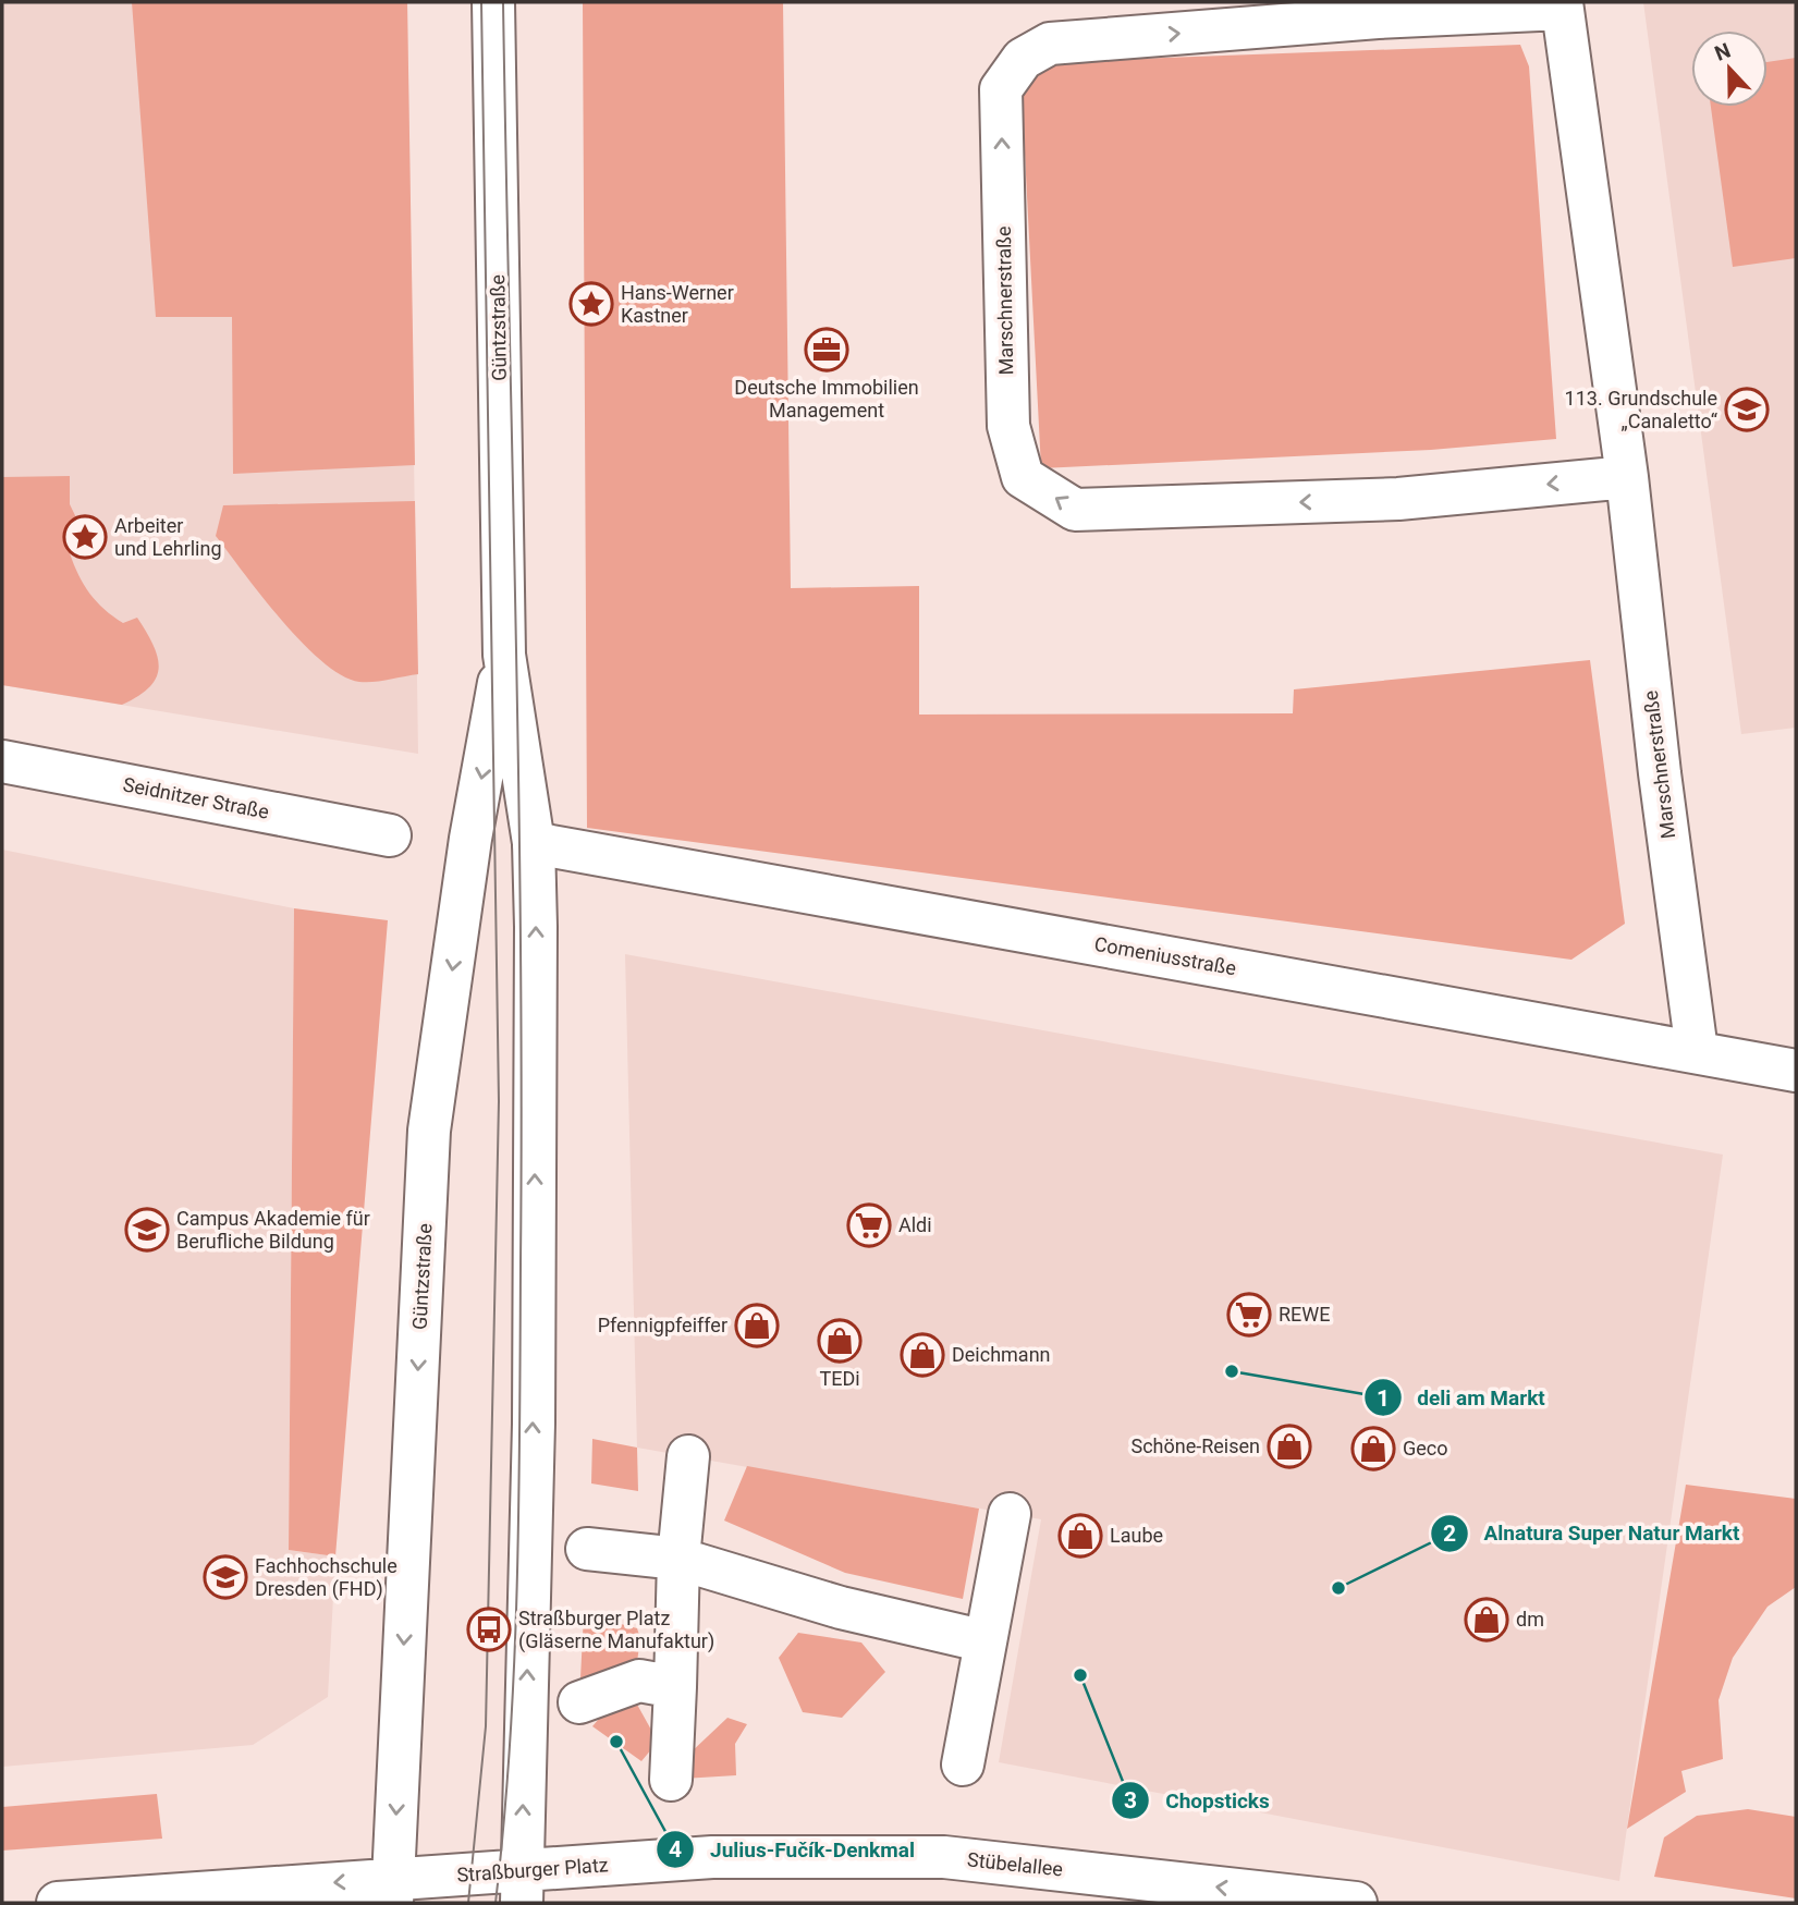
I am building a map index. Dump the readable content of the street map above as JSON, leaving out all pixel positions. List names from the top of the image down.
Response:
{
  "streets": {
    "street": [
      "Marschnerstraße",
      "Güntzstraße",
      "Seidnitzer Straße",
      "Comeniusstraße",
      "Stübelallee",
      "Straßburger Platz"
    ]
  },
  "crossings": [
    ["Marschnerstraße", "Comeniusstraße"],
    ["Güntzstraße", "Comeniusstraße"],
    ["Güntzstraße", "Straßburger Platz"],
    ["Stübelallee", "Straßburger Platz"]
  ],
  "one_way": ["Straßburger Platz"],
  "places": {
    "place": ["Hans-Werner Kastner", "Arbeiter und Lehrling"],
    "office": ["Deutsche Immobilien Management"],
    "school or university": ["113. Grundschule „Canaletto“", "Campus Akademie für Berufliche Bildung", "Fachhochschule Dresden (FHD)"],
    "supermarket": ["Aldi", "REWE"],
    "shop": [
      "Pfennigpfeiffer",
      "TEDi",
      "Deichmann",
      "Schöne-Reisen",
      "Geco",
      "Laube",
      "dm"
    ],
    "other": [
      "deli am Markt",
      "Alnatura Super Natur Markt",
      "Chopsticks",
      "Julius-Fučík-Denkmal"
    ],
    "bus stop": ["Straßburger Platz (Gläserne Manufaktur)"]
  },
  "north": "top"
}
